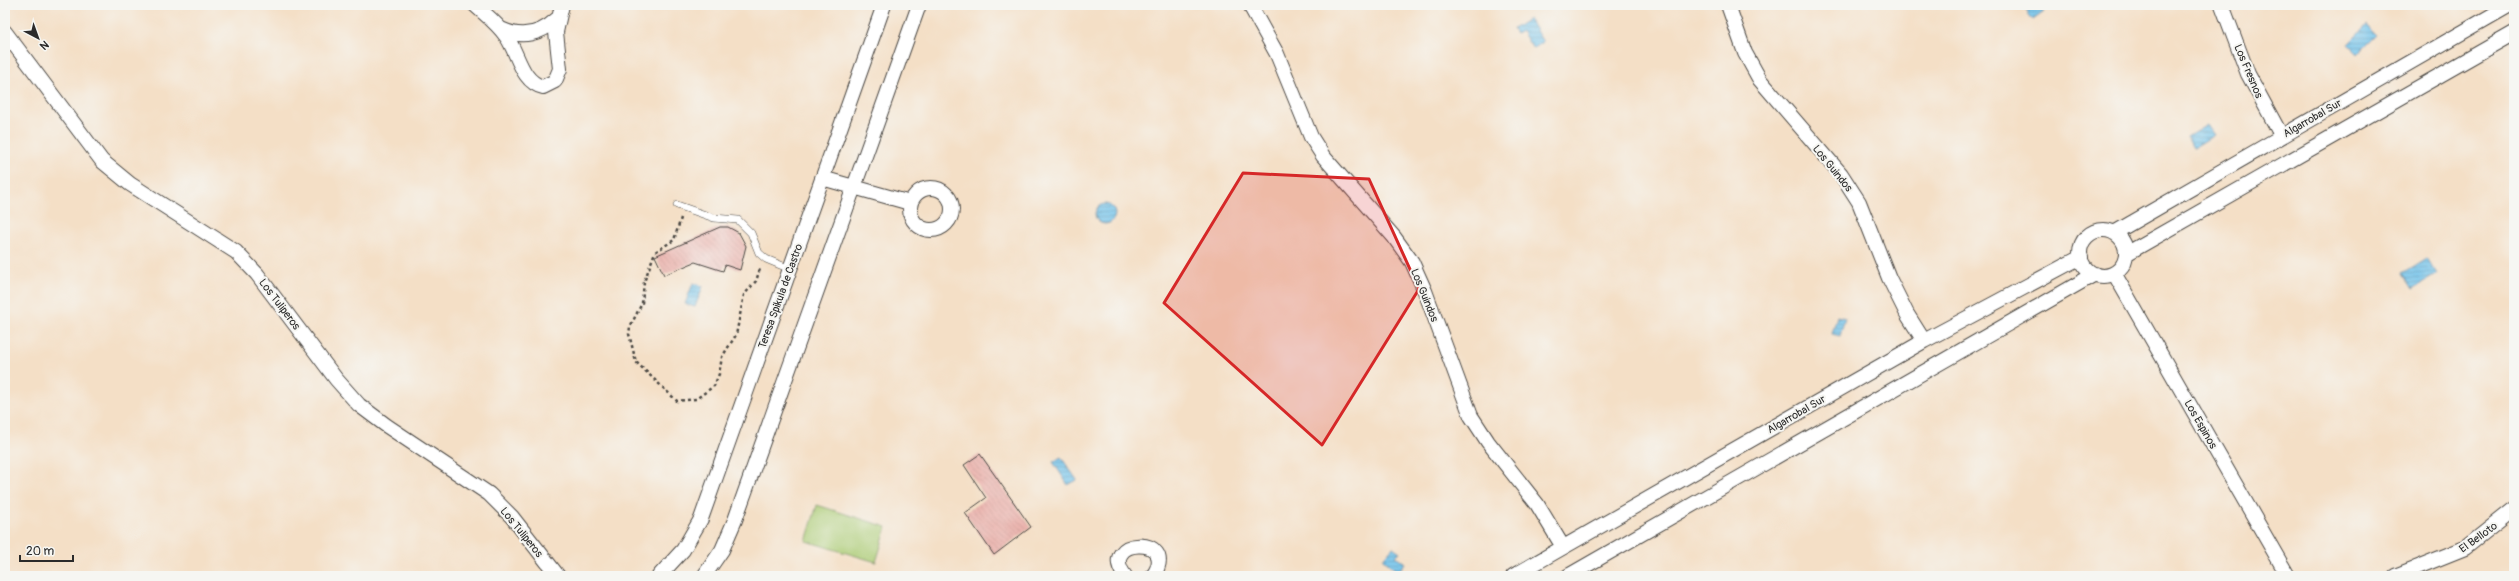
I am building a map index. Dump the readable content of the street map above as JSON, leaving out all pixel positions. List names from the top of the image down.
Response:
{
  "streets": {
    "street": [
      "Los Fresnos",
      "Algarrobal Sur",
      "Los Guindos",
      "Teresa Spikula de Castro",
      "Los Tuliperos",
      "Los Espinos",
      "El Belloto"
    ]
  },
  "crossings": [
    ["Los Fresnos", "Algarrobal Sur"],
    ["Algarrobal Sur", "Los Guindos"],
    ["Algarrobal Sur", "Los Espinos"]
  ],
  "scale_bar": "20 m",
  "north": "bottom right"
}
